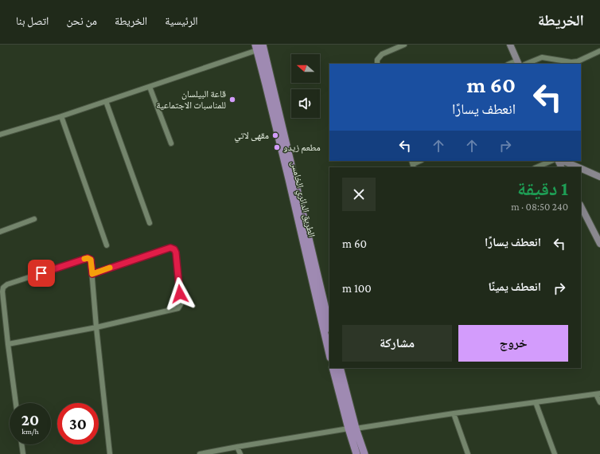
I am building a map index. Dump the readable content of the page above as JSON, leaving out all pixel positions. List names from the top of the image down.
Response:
{
  "streets": {
    "main road": ["الطريق الدائري الخامس"]
  },
  "places": ["قاعة البيلسان للمناسبات الاجتماعية", "مقهى لاتي", "مطعم زيدو"],
  "north": "left",
  "page": {
    "header": "الخريطة",
    "nav": [
      "الرئيسية",
      "الخريطة",
      "من نحن",
      "اتصل بنا"
    ],
    "turn": ["60 m", "انعطف يسارًا"],
    "heading": ["1 دقيقة", "240 m · 08:50"],
    "list": [
      {
        "name": "انعطف يسارًا",
        "value": "60 m"
      },
      {
        "name": "انعطف يمينًا",
        "value": "100 m"
      }
    ],
    "buttons": ["خروج", "مشاركة"],
    "speed": "20 km/h",
    "limit": "30"
  }
}
